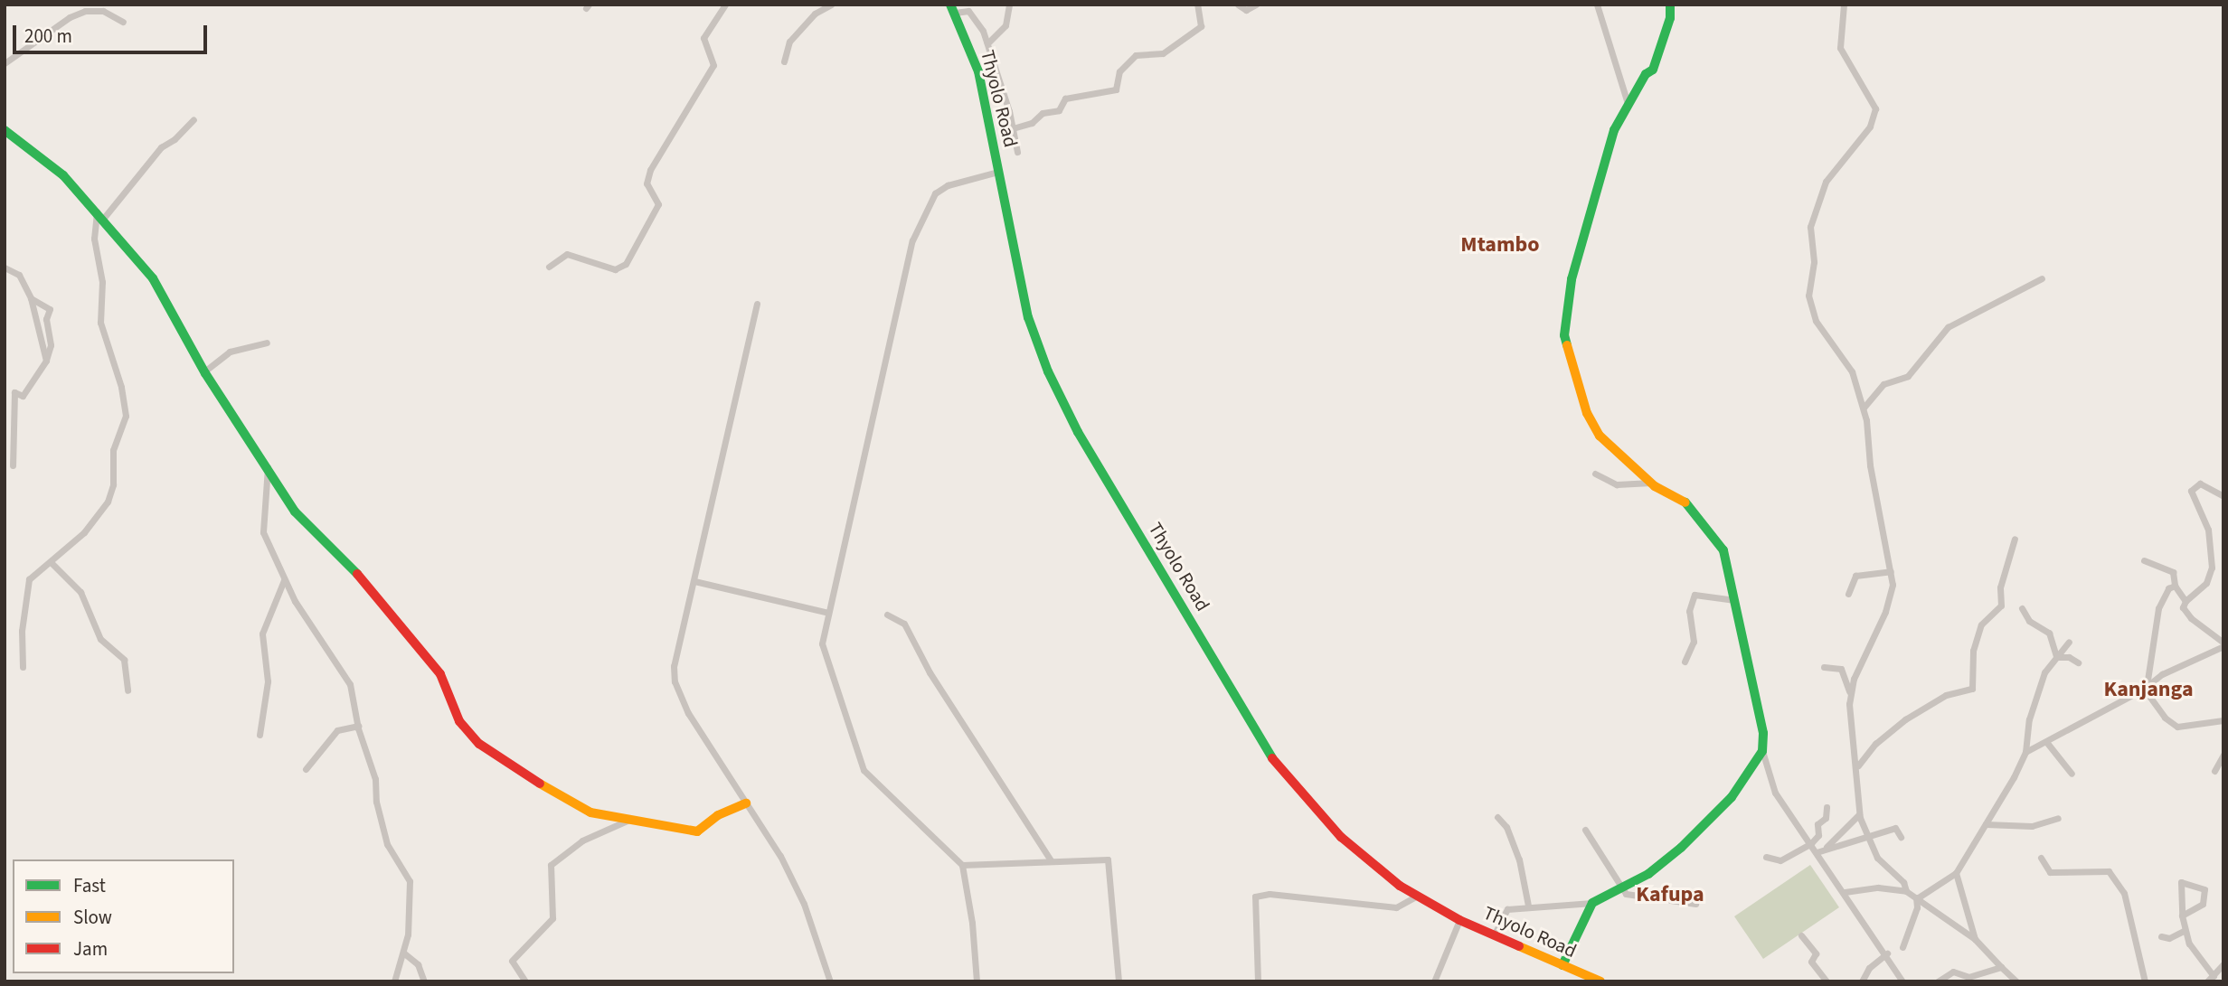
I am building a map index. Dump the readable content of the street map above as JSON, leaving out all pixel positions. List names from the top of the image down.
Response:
{
  "streets": {
    "main road": ["Thyolo Road"]
  },
  "districts": ["Mtambo", "Kanjanga", "Kafupa"],
  "legend": ["Fast", "Slow", "Jam"],
  "scale_bar": "200 m"
}
